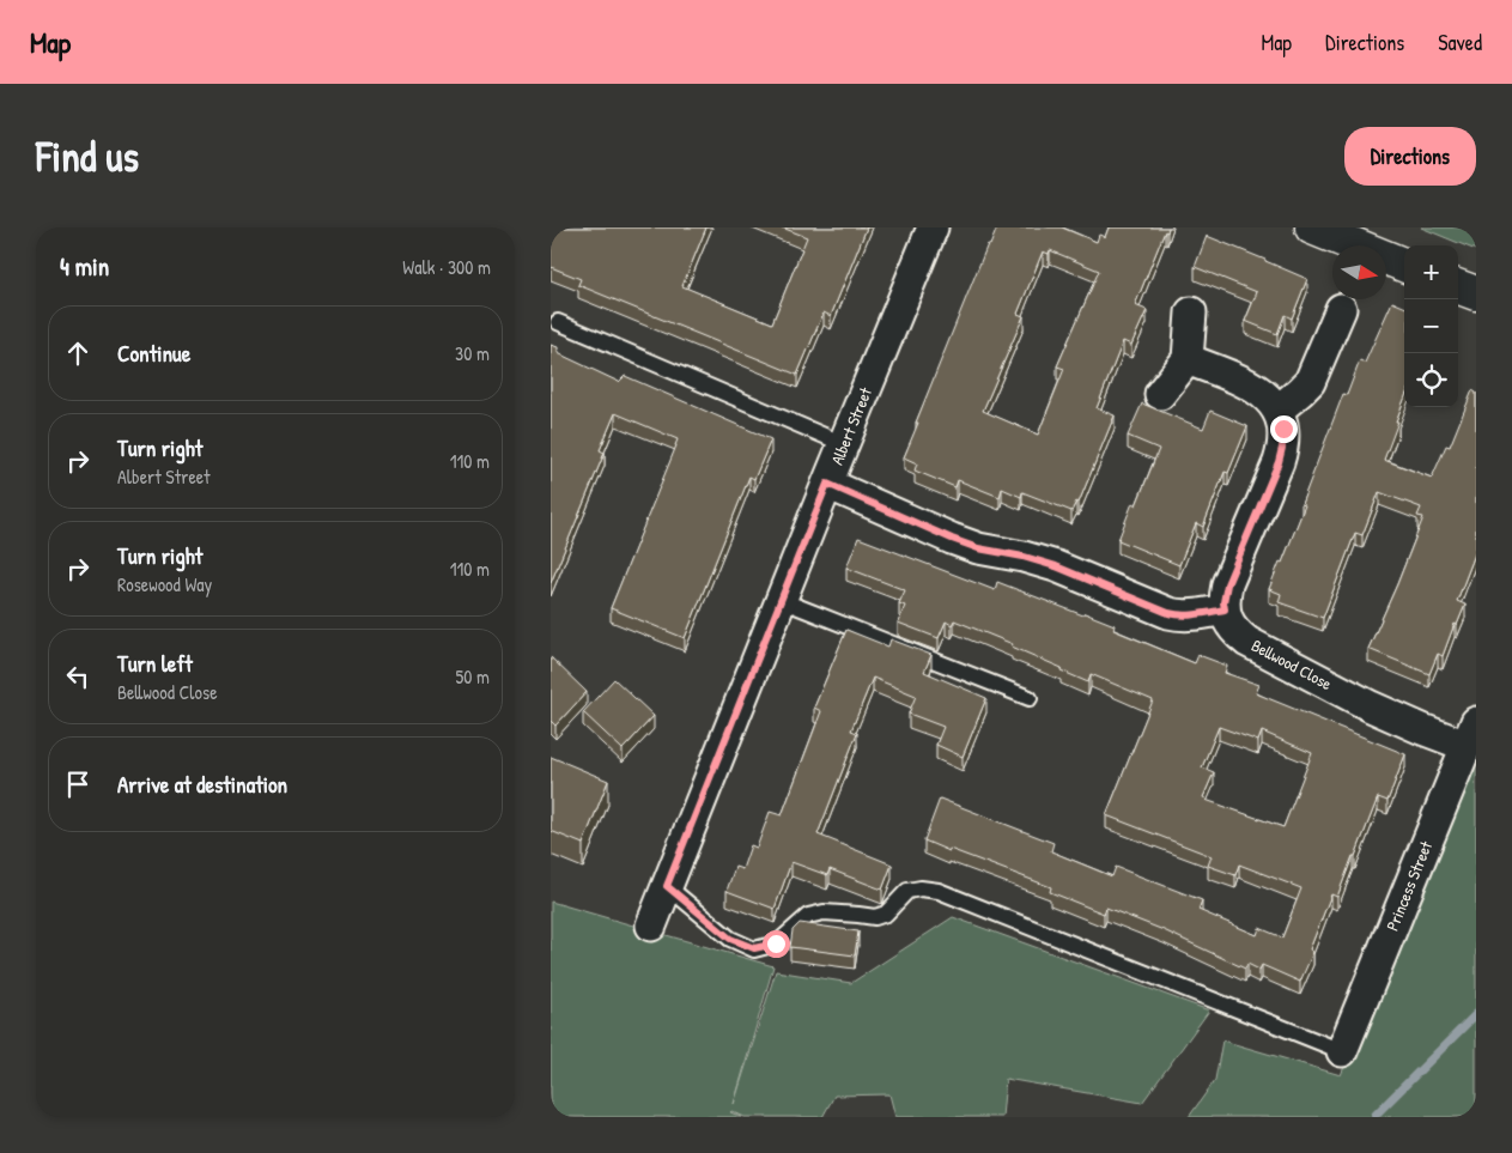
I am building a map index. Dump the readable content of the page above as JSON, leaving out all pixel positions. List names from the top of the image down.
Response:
{
  "streets": {
    "street": ["Albert Street", "Bellwood Close", "Princess Street"]
  },
  "crossings": [
    ["Bellwood Close", "Princess Street"]
  ],
  "north": "right",
  "page": {
    "header": "Map",
    "nav": ["Map", "Directions", "Saved"],
    "buttons": "Directions",
    "title": "Find us",
    "heading": ["4 min", "Walk · 300 m"],
    "map_buttons": ["+", "−"],
    "list": [
      ["Continue", "30 m"],
      ["Turn right", "Albert Street", "110 m"],
      ["Turn right", "Rosewood Way", "110 m"],
      ["Turn left", "Bellwood Close", "50 m"],
      "Arrive at destination"
    ]
  }
}
